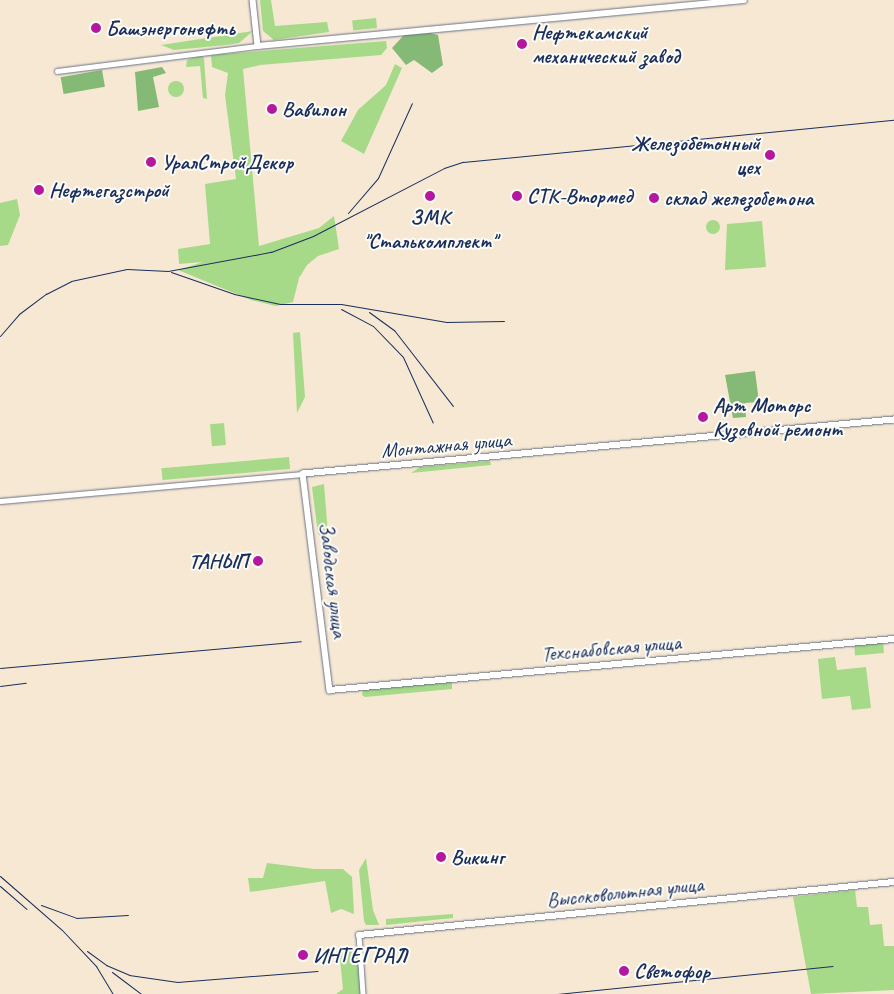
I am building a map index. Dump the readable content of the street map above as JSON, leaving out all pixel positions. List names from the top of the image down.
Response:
{
  "streets": {
    "street": [
      "Монтажная улица",
      "Заводская улица",
      "Техснабовская улица",
      "Высоковольтная улица"
    ]
  },
  "crossings": [
    ["Монтажная улица", "Заводская улица"],
    ["Заводская улица", "Техснабовская улица"]
  ],
  "places": [
    "Башэнергонефть",
    "Нефтекамский механический завод",
    "Вавилон",
    "Железобетонный цех",
    "УралСтройДекор",
    "Нефтегазстрой",
    "ЗМК \"Сталькомплект\"",
    "СТК-Втормед",
    "склад железобетона",
    "Арт Моторс Кузовной ремонт",
    "ТАНЫП",
    "Викинг",
    "ИНТЕГРАЛ",
    "Светофор"
  ]
}
